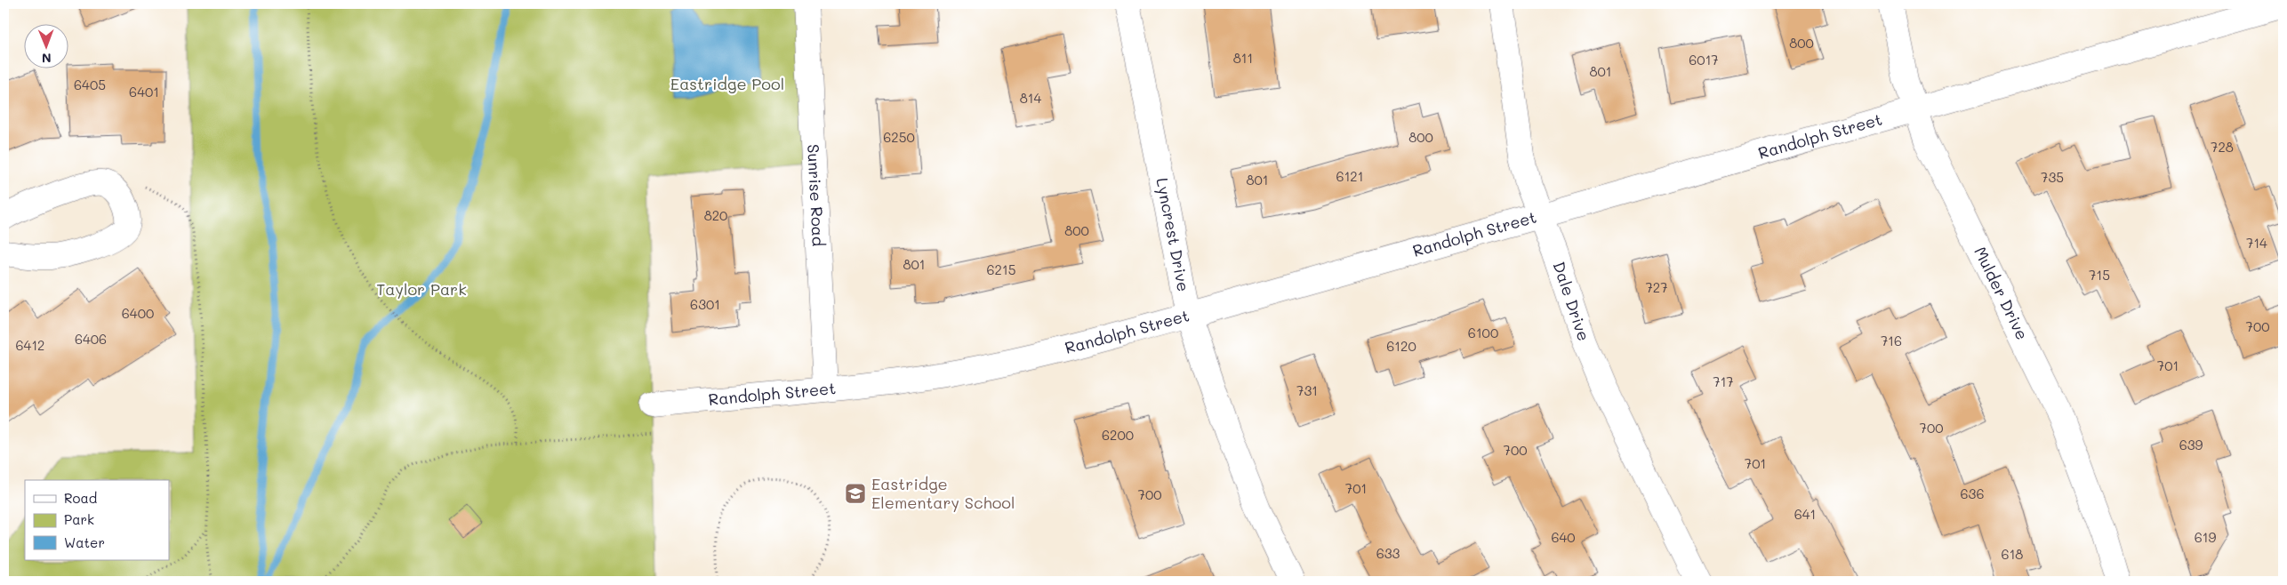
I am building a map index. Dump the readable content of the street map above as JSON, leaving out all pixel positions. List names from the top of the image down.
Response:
{
  "streets": {
    "street": [
      "Randolph Street",
      "Sunrise Road",
      "Lyncrest Drive",
      "Mulder Drive",
      "Dale Drive"
    ]
  },
  "crossings": [
    ["Randolph Street", "Sunrise Road"],
    ["Randolph Street", "Lyncrest Drive"],
    ["Randolph Street", "Mulder Drive"],
    ["Randolph Street", "Dale Drive"]
  ],
  "parks": ["Eastridge Pool", "Taylor Park"],
  "places": {
    "school or university": ["Eastridge Elementary School"]
  },
  "house_numbers": [
    "800",
    "811",
    "6017",
    "801",
    "6405",
    "6401",
    "814",
    "6250",
    "800",
    "728",
    "6121",
    "735",
    "801",
    "820",
    "800",
    "714",
    "801",
    "6215",
    "715",
    "727",
    "6301",
    "6400",
    "700",
    "6100",
    "6406",
    "716",
    "6412",
    "6120",
    "701",
    "717",
    "731",
    "700",
    "6200",
    "639",
    "700",
    "701",
    "701",
    "636",
    "700",
    "641",
    "640",
    "619",
    "633",
    "618"
  ],
  "legend": ["Road", "Park", "Water"],
  "north": "bottom"
}
